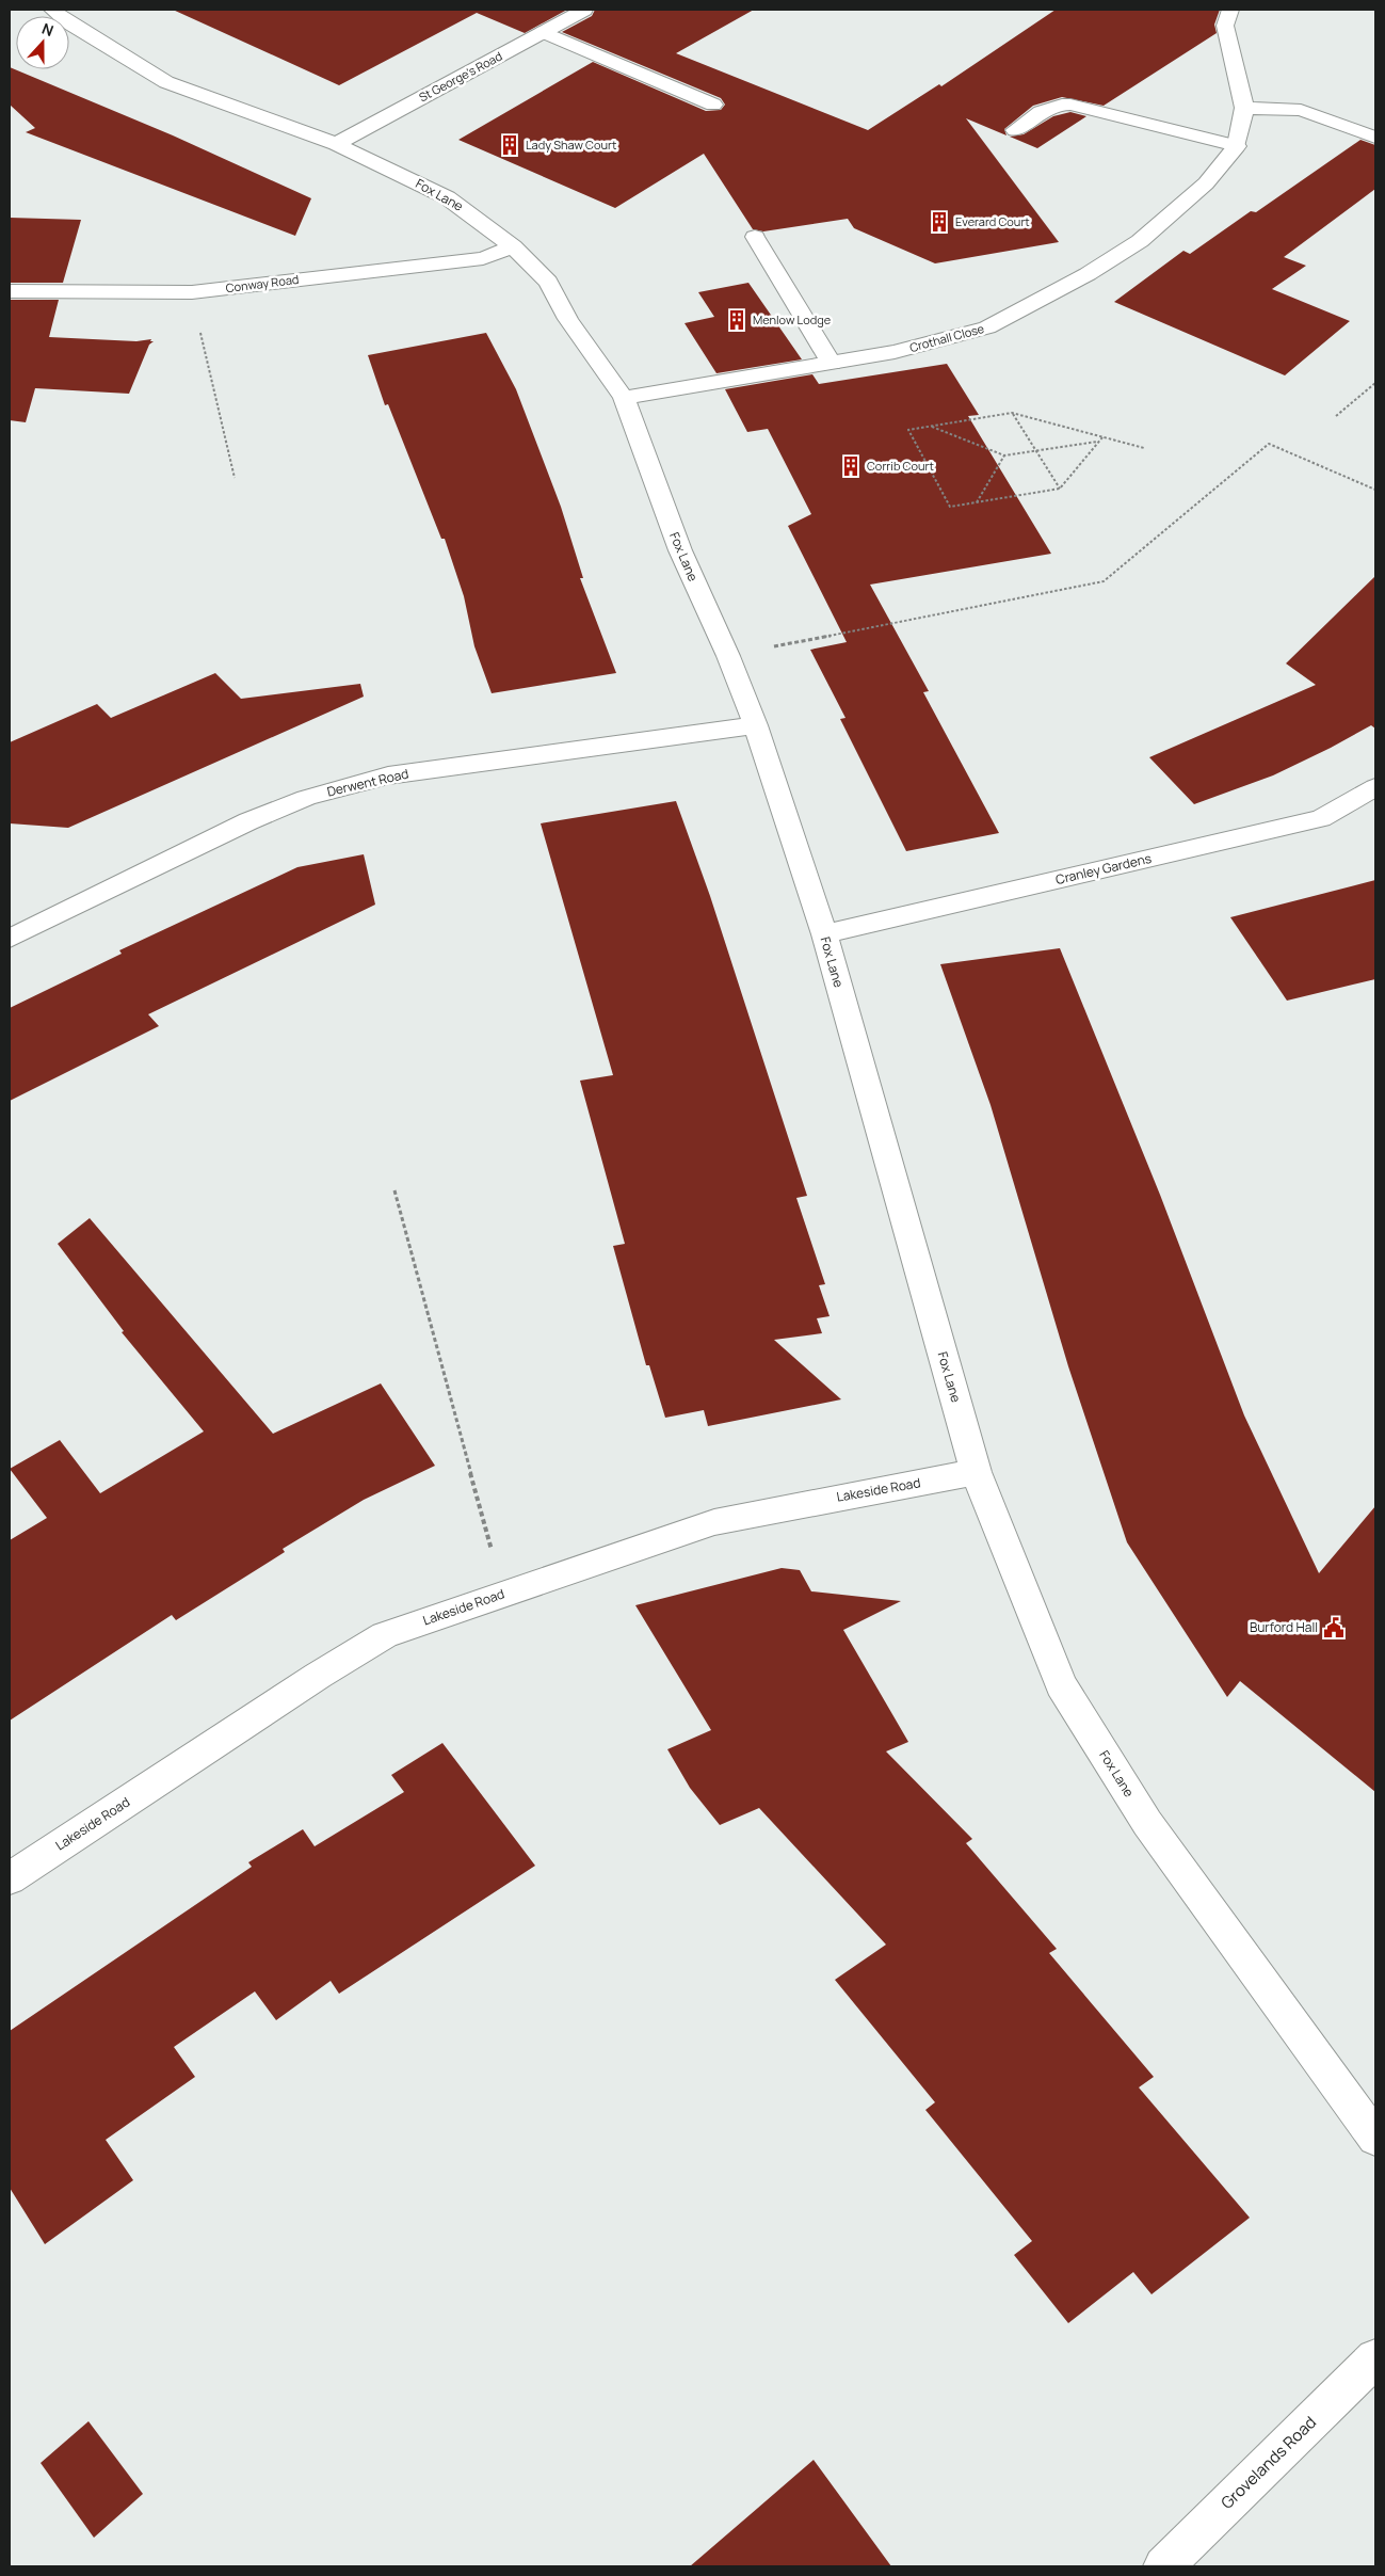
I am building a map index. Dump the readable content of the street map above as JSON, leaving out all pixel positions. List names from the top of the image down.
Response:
{
  "streets": {
    "street": [
      "St George's Road",
      "Fox Lane",
      "Conway Road",
      "Crothall Close",
      "Derwent Road",
      "Cranley Gardens",
      "Lakeside Road",
      "Grovelands Road"
    ]
  },
  "crossings": [
    ["St George's Road", "Fox Lane"],
    ["Fox Lane", "Conway Road"],
    ["Fox Lane", "Crothall Close"],
    ["Fox Lane", "Derwent Road"],
    ["Fox Lane", "Cranley Gardens"],
    ["Fox Lane", "Lakeside Road"]
  ],
  "places": {
    "building": [
      "Lady Shaw Court",
      "Everard Court",
      "Menlow Lodge",
      "Corrib Court"
    ],
    "public building": ["Burford Hall"]
  },
  "north": "top"
}
